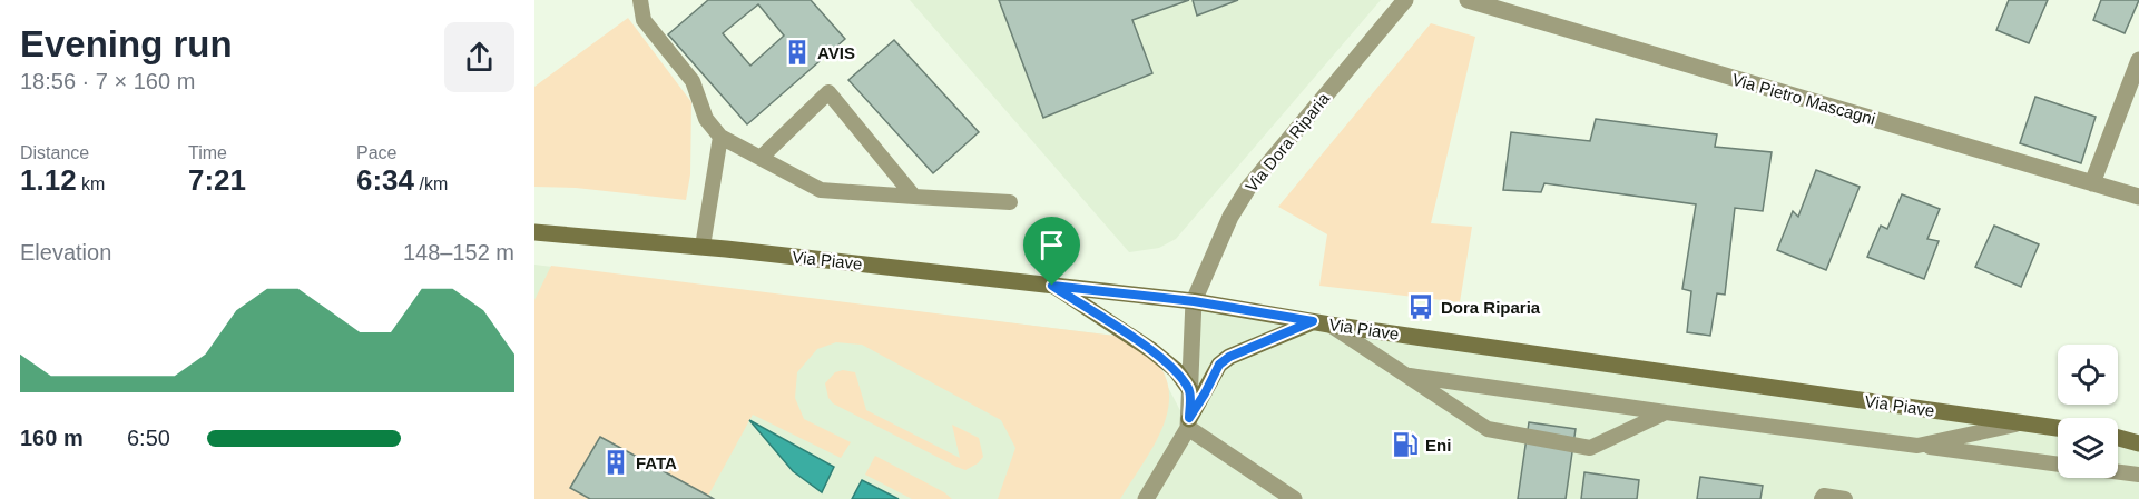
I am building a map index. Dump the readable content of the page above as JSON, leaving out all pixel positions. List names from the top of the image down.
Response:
{
  "streets": {
    "main road": ["Via Piave"],
    "street": ["Via Pietro Mascagni", "Via Dora Riparia"]
  },
  "crossings": [
    ["Via Dora Riparia", "Via Piave"]
  ],
  "places": {
    "building": ["AVIS", "FATA"],
    "bus stop": ["Dora Riparia"],
    "fuel station": ["Eni"]
  },
  "page": {
    "heading": ["Evening run", "18:56 · 7 × 160 m"],
    "stats": [
      ["Distance", "1.12 km"],
      ["Time", "7:21"],
      ["Pace", "6:34 /km"]
    ],
    "chart": ["Elevation", "148–152 m"],
    "list": [
      {
        "name": "160 m",
        "note": "6:50"
      }
    ]
  }
}
